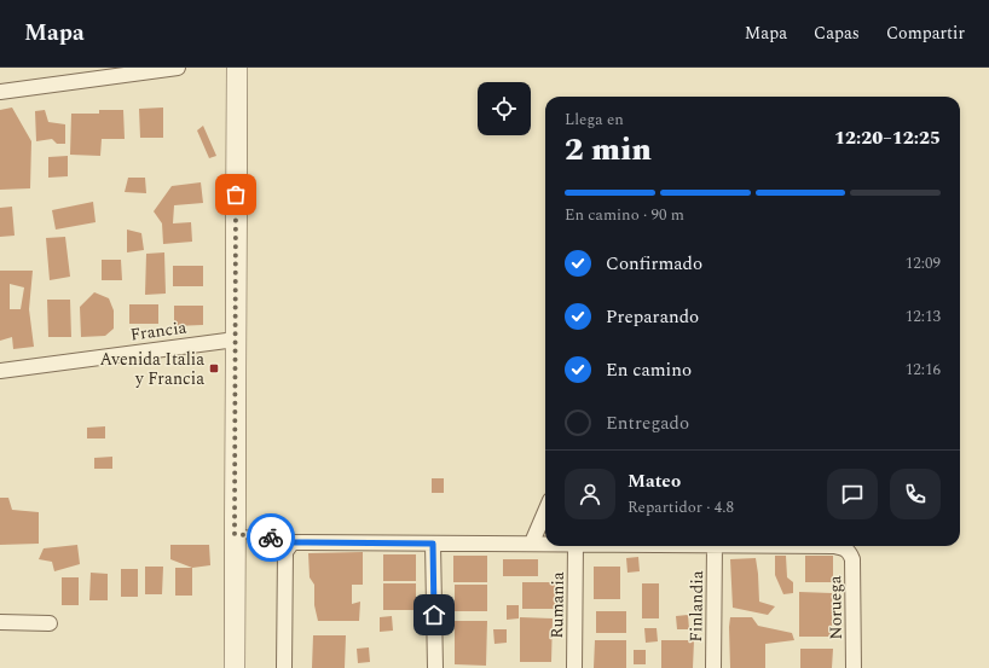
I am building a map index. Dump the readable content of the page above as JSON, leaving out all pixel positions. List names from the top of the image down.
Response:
{
  "streets": {
    "street": [
      "Francia",
      "Rumania",
      "Finlandia",
      "Noruega"
    ]
  },
  "places": {
    "transit": ["Avenida Italia y Francia"]
  },
  "page": {
    "header": "Mapa",
    "nav": ["Mapa", "Capas", "Compartir"],
    "heading": ["2 min", "Llega en", "12:20–12:25"],
    "panel": ["Mateo", "Repartidor · 4.8"],
    "bar": "En camino · 90 m",
    "list": [
      ["Confirmado", "12:09"],
      ["Preparando", "12:13"],
      ["En camino", "12:16"],
      "Entregado"
    ]
  }
}
